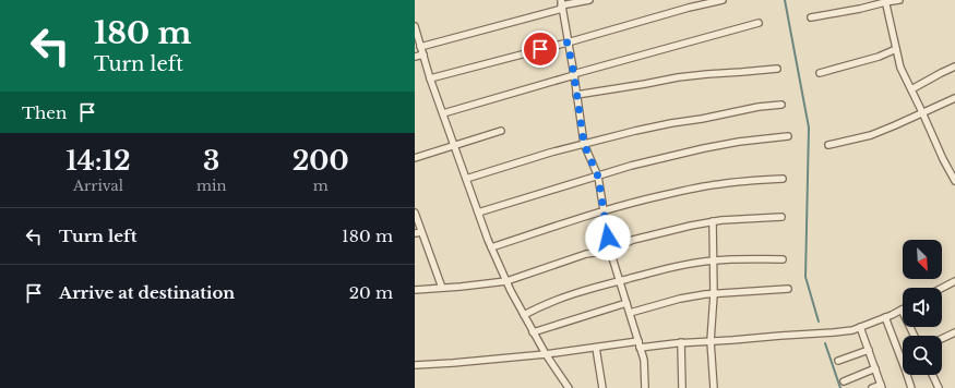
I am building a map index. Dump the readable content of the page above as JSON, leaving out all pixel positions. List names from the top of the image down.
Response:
{
  "north": "bottom right",
  "page": {
    "turn": ["180 m", "Turn left"],
    "then": "Then",
    "eta": [
      "14:12",
      "Arrival",
      "3",
      "min",
      "200",
      "m"
    ],
    "list": [
      {
        "name": "Turn left",
        "value": "180 m"
      },
      {
        "name": "Arrive at destination",
        "value": "20 m"
      }
    ]
  }
}
